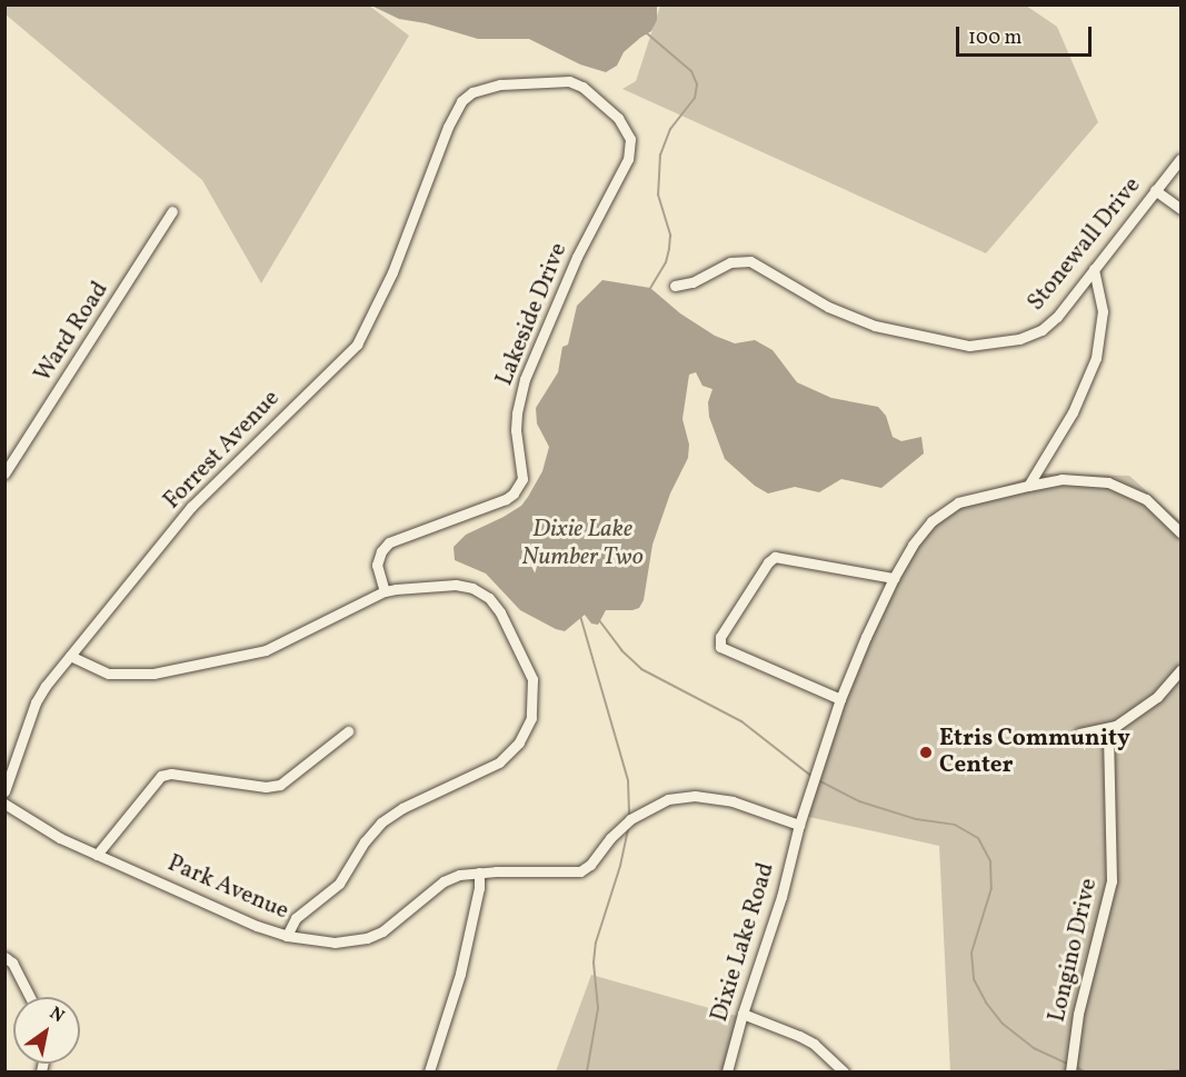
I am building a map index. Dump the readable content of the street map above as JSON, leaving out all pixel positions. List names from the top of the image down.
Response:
{
  "streets": {
    "street": [
      "Stonewall Drive",
      "Lakeside Drive",
      "Ward Road",
      "Forrest Avenue",
      "Park Avenue",
      "Dixie Lake Road",
      "Longino Drive"
    ]
  },
  "crossings": [
    ["Lakeside Drive", "Forrest Avenue"],
    ["Park Avenue", "Dixie Lake Road"]
  ],
  "water": ["Dixie Lake Number Two"],
  "places": ["Etris Community Center"],
  "scale_bar": "100 m",
  "north": "top right"
}
